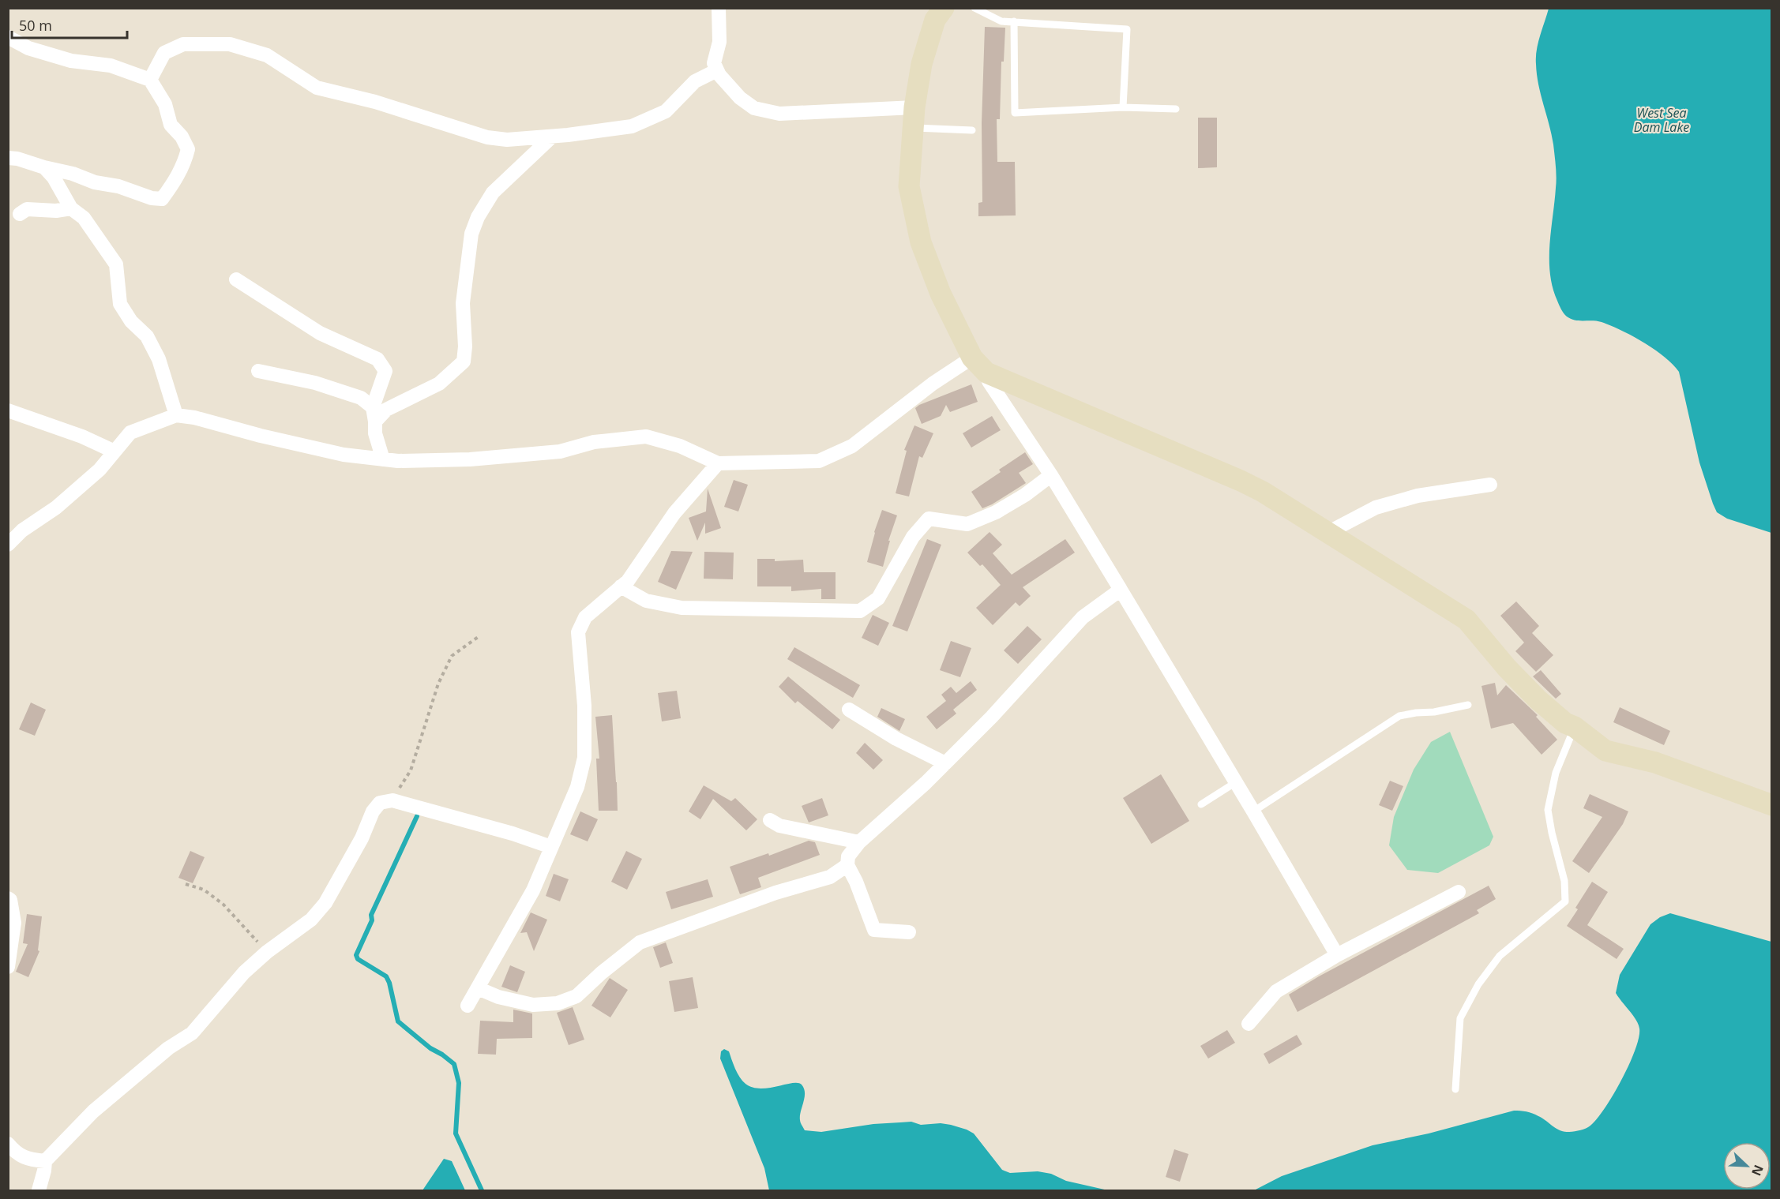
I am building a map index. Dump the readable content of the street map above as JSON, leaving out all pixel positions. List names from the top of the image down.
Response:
{
  "water": ["West Sea Dam Lake"],
  "scale_bar": "50 m",
  "north": "bottom right"
}
